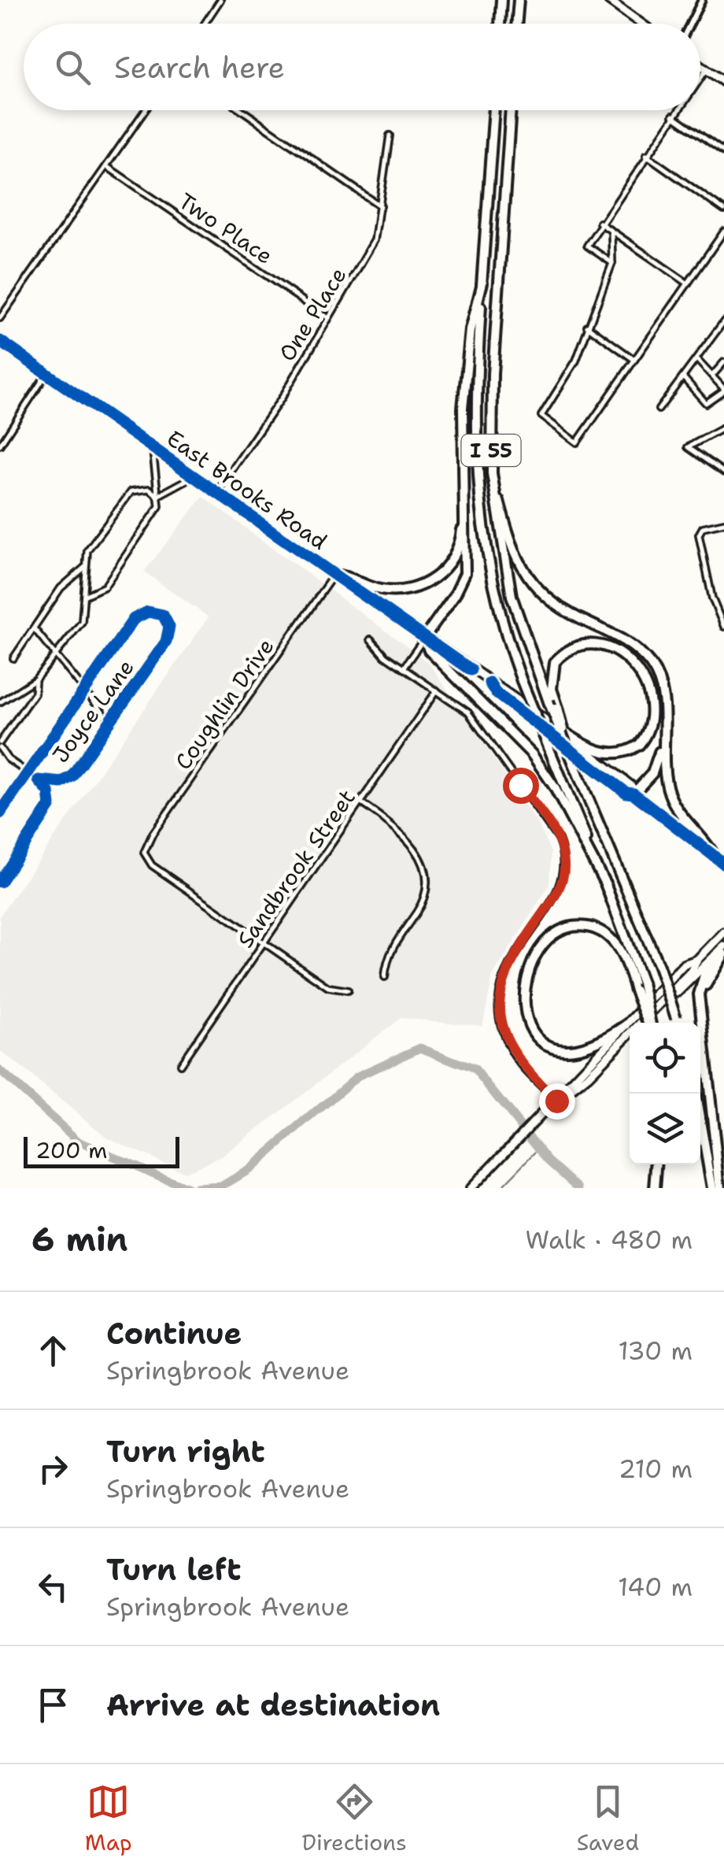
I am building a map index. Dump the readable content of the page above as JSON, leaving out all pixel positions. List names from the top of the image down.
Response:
{
  "streets": {
    "highway": ["I 55"],
    "main road": ["East Brooks Road"],
    "street": [
      "Two Place",
      "One Place",
      "Coughlin Drive",
      "Joyce Lane",
      "Sandbrook Street"
    ]
  },
  "crossings": [
    ["Two Place", "One Place"],
    ["One Place", "East Brooks Road"],
    ["East Brooks Road", "Coughlin Drive"],
    ["Coughlin Drive", "Sandbrook Street"]
  ],
  "scale_bar": "200 m",
  "page": {
    "search": "Search here",
    "scale": "200 m",
    "heading": ["6 min", "Walk · 480 m"],
    "list": [
      ["Continue", "Springbrook Avenue", "130 m"],
      ["Turn right", "Springbrook Avenue", "210 m"],
      ["Turn left", "Springbrook Avenue", "140 m"],
      "Arrive at destination"
    ],
    "nav": ["Map", "Directions", "Saved"]
  }
}
